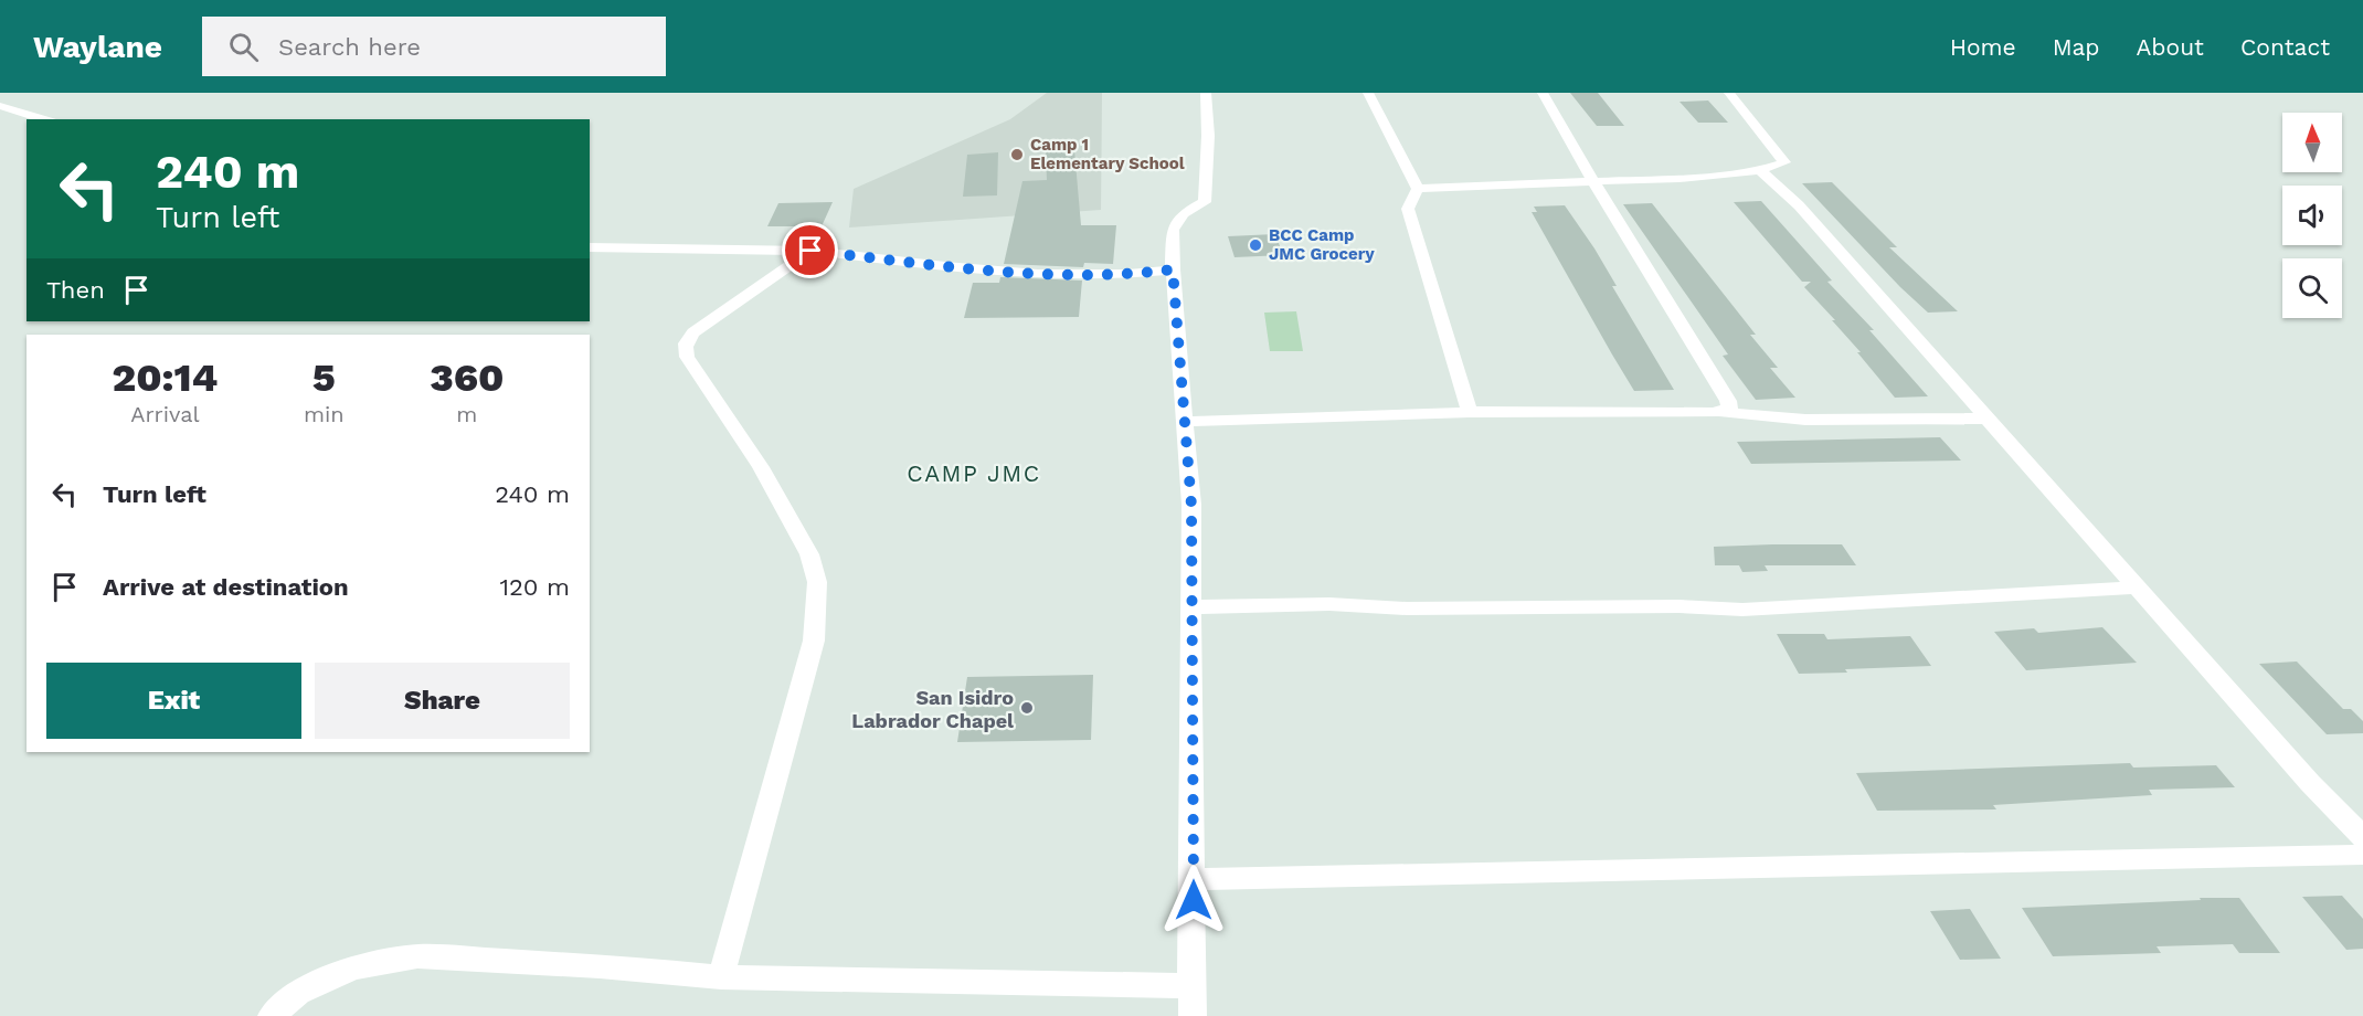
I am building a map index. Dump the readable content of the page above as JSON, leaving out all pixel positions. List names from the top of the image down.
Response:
{
  "districts": ["CAMP JMC"],
  "places": ["Camp 1 Elementary School", "BCC Camp JMC Grocery", "San Isidro Labrador Chapel"],
  "north": "top",
  "page": {
    "header": "Waylane",
    "search": "Search here",
    "nav": [
      "Home",
      "Map",
      "About",
      "Contact"
    ],
    "turn": ["240 m", "Turn left"],
    "then": "Then",
    "eta": [
      "20:14",
      "Arrival",
      "5",
      "min",
      "360",
      "m"
    ],
    "list": [
      {
        "name": "Turn left",
        "value": "240 m"
      },
      {
        "name": "Arrive at destination",
        "value": "120 m"
      }
    ],
    "buttons": ["Exit", "Share"]
  }
}
